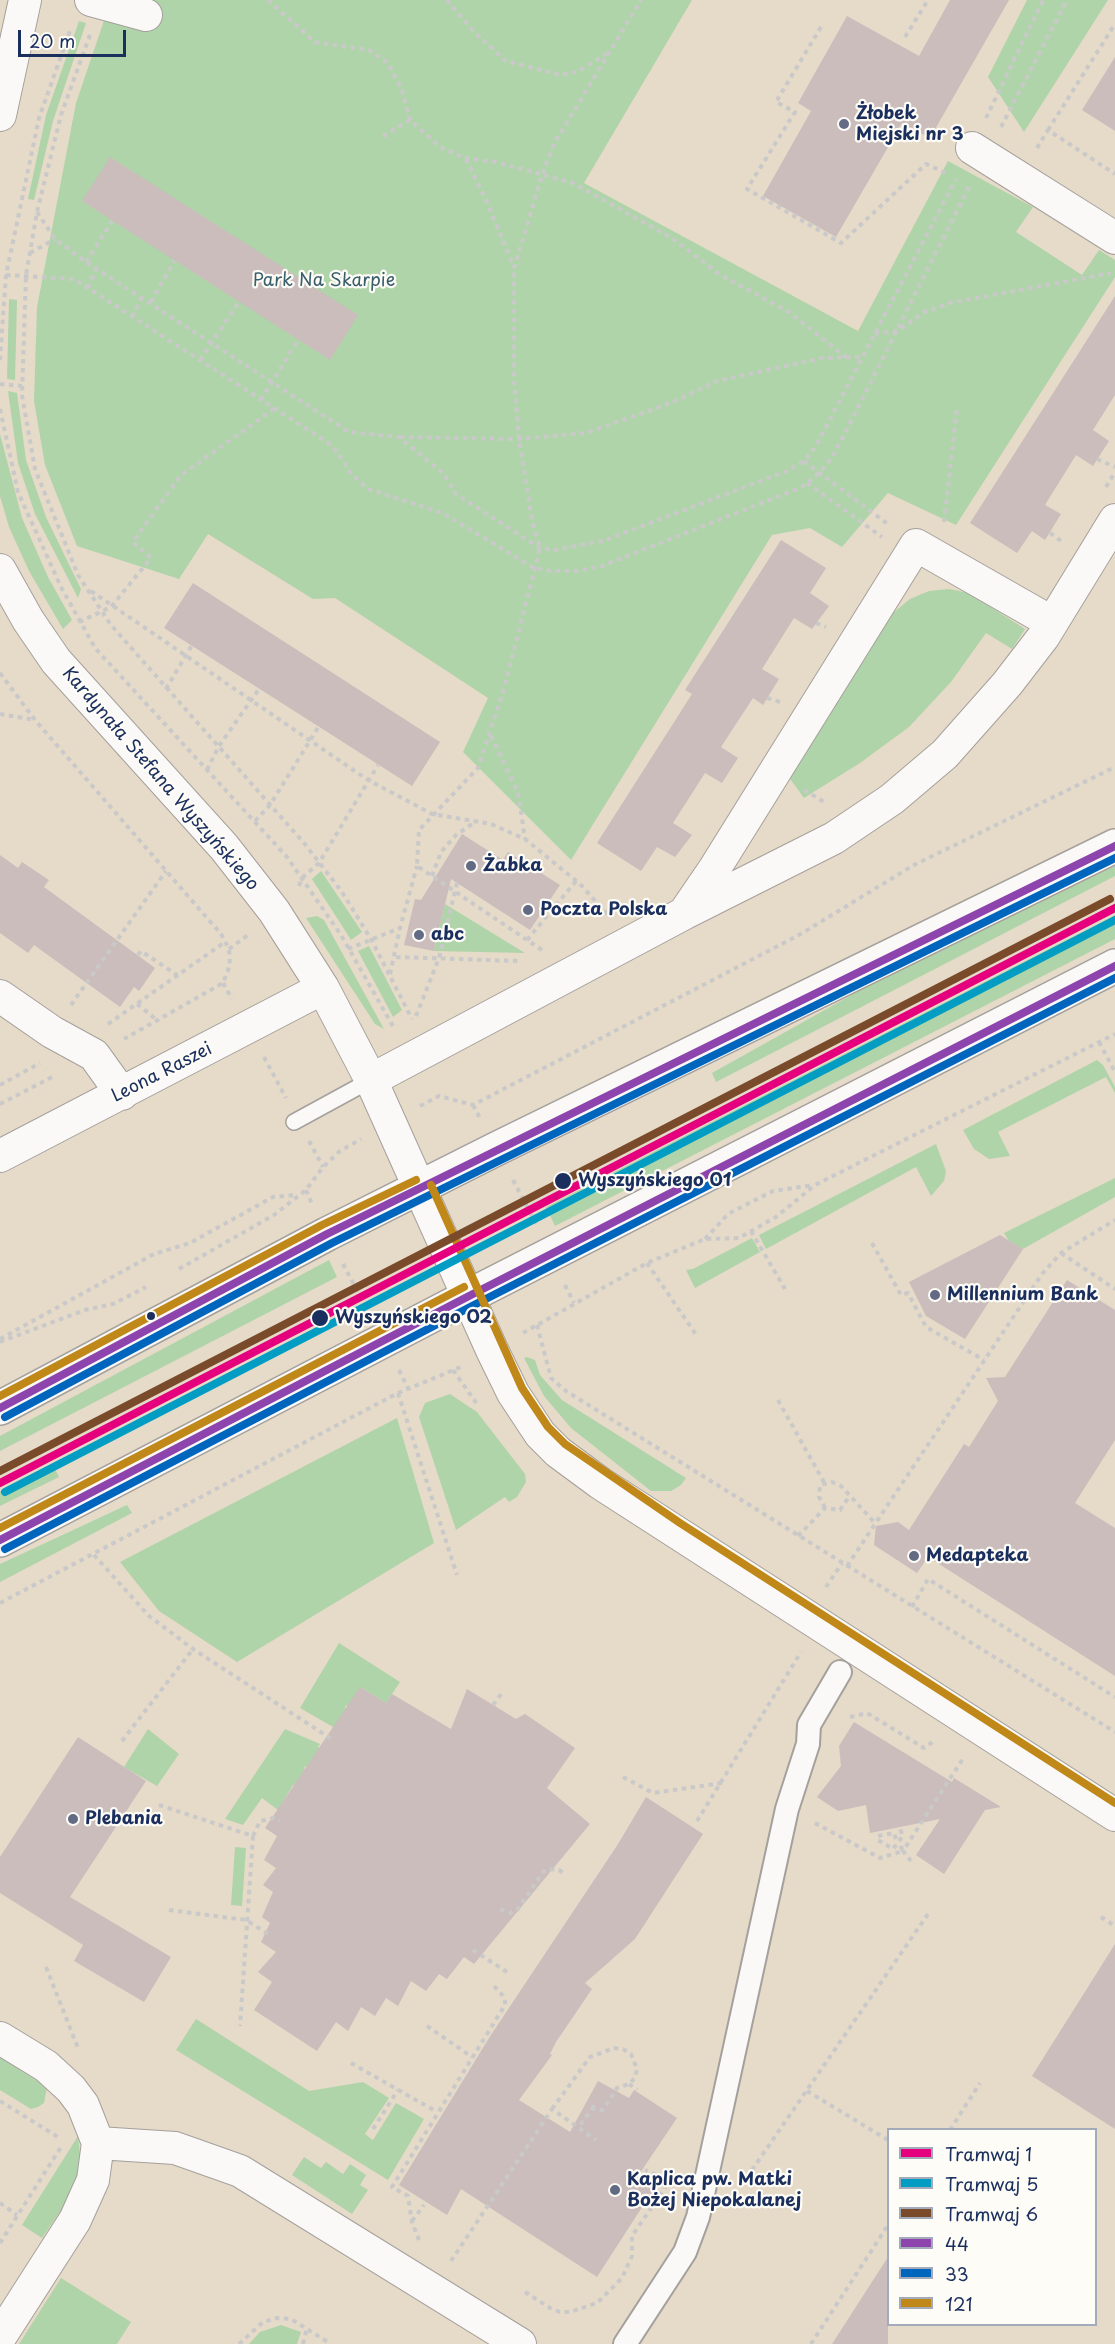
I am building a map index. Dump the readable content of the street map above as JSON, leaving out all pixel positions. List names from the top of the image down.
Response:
{
  "streets": {
    "street": ["Kardynała Stefana Wyszyńskiego", "Leona Raszei"]
  },
  "crossings": [
    ["Kardynała Stefana Wyszyńskiego", "Leona Raszei"]
  ],
  "parks": ["Park Na Skarpie"],
  "places": [
    "Żłobek Miejski nr 3",
    "Żabka",
    "Poczta Polska",
    "abc",
    "Wyszyńskiego 01",
    "Millennium Bank",
    "Wyszyńskiego 02",
    "Medapteka",
    "Plebania",
    "Kaplica pw. Matki Bożej Niepokalanej"
  ],
  "lines": [
    "transit line 44",
    "transit line 33",
    "tram line 6",
    "tram line 1",
    "tram line 5",
    "transit line 121"
  ],
  "legend": [
    "Tramwaj 1",
    "Tramwaj 5",
    "Tramwaj 6",
    "44",
    "33",
    "121"
  ],
  "scale_bar": "20 m"
}
